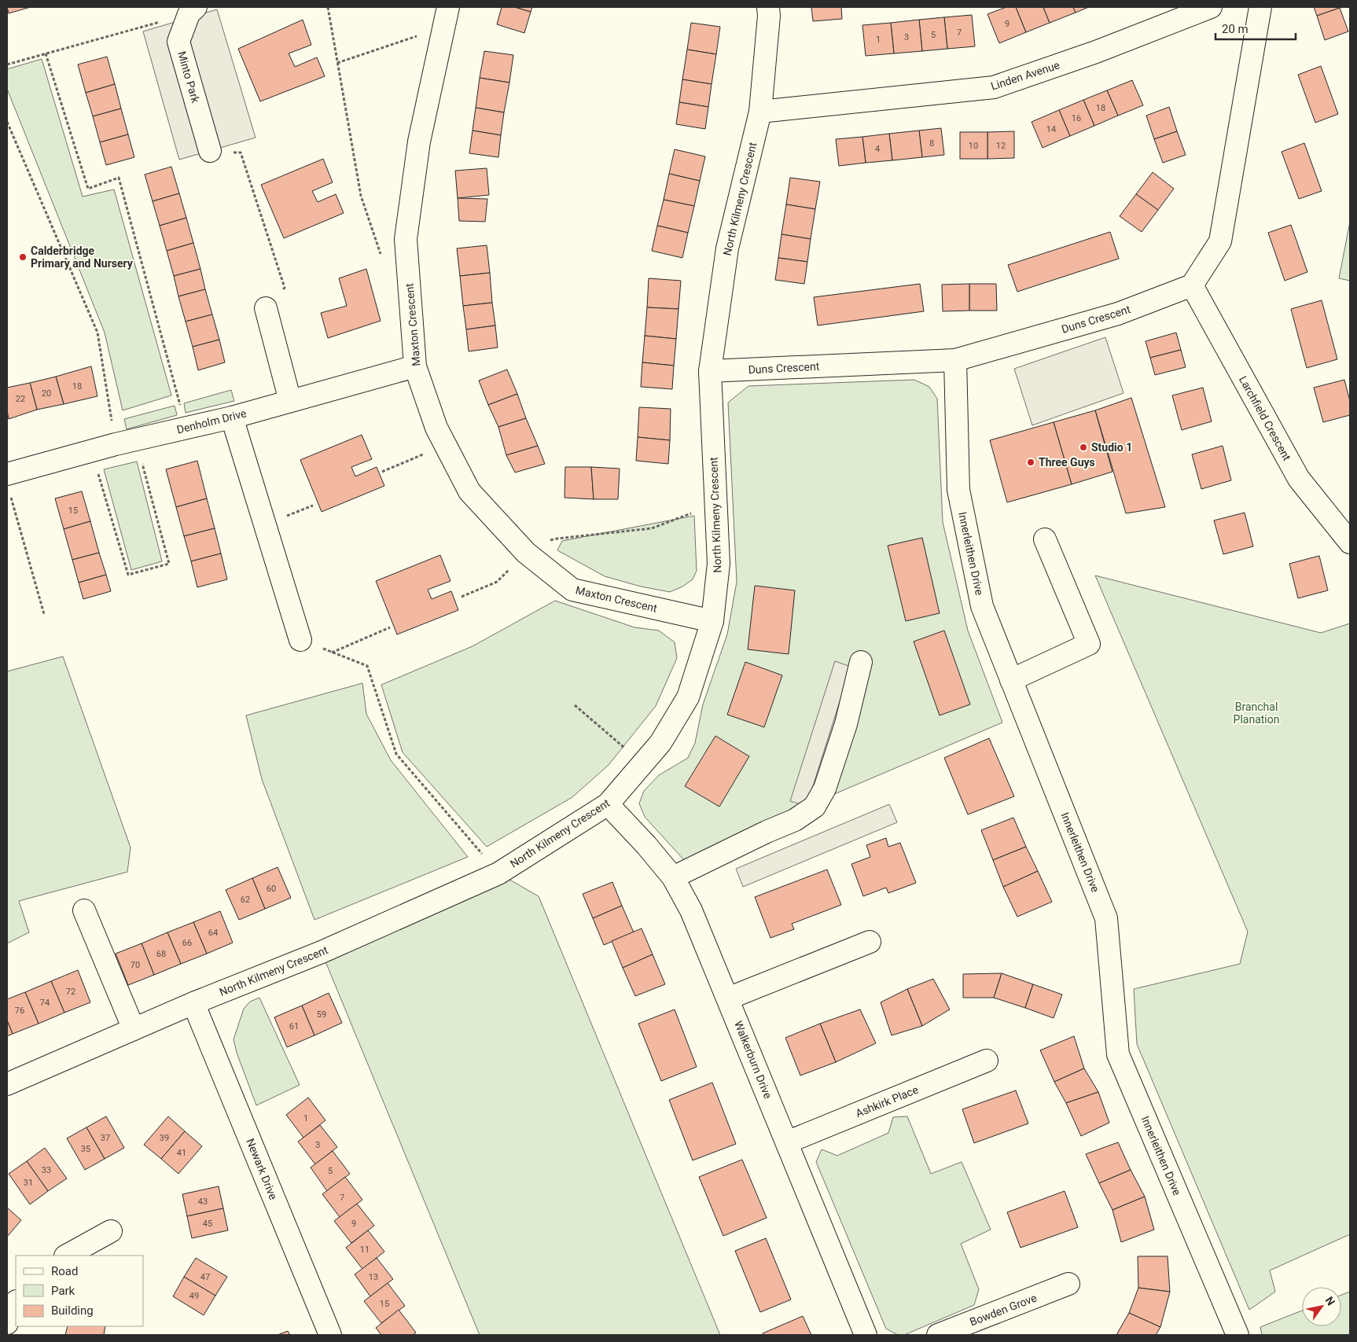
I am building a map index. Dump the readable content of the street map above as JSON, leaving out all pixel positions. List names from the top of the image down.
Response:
{
  "streets": {
    "street": [
      "Linden Avenue",
      "Minto Park",
      "North Kilmeny Crescent",
      "Duns Crescent",
      "Maxton Crescent",
      "Larchfield Crescent",
      "Denholm Drive",
      "Innerleithen Drive",
      "Walkerburn Drive",
      "Ashkirk Place",
      "Newark Drive",
      "Bowden Grove"
    ]
  },
  "crossings": [
    ["Linden Avenue", "North Kilmeny Crescent"],
    ["North Kilmeny Crescent", "Duns Crescent"],
    ["North Kilmeny Crescent", "Maxton Crescent"],
    ["North Kilmeny Crescent", "Walkerburn Drive"],
    ["North Kilmeny Crescent", "Newark Drive"],
    ["Duns Crescent", "Larchfield Crescent"],
    ["Duns Crescent", "Innerleithen Drive"],
    ["Maxton Crescent", "Denholm Drive"],
    ["Walkerburn Drive", "Ashkirk Place"]
  ],
  "parks": ["Branchal Planation"],
  "places": ["Calderbridge Primary and Nursery", "Studio 1", "Three Guys"],
  "house_numbers": [
    "9",
    "7",
    "5",
    "3",
    "1",
    "18",
    "16",
    "14",
    "8",
    "10",
    "12",
    "4",
    "18",
    "20",
    "22",
    "15",
    "60",
    "62",
    "64",
    "66",
    "68",
    "70",
    "72",
    "74",
    "76",
    "59",
    "61",
    "1",
    "37",
    "39",
    "3",
    "35",
    "41",
    "33",
    "5",
    "31",
    "7",
    "43",
    "45",
    "9",
    "11",
    "47",
    "13",
    "49",
    "15"
  ],
  "legend": ["Road", "Park", "Building"],
  "scale_bar": "20 m",
  "north": "top right"
}
